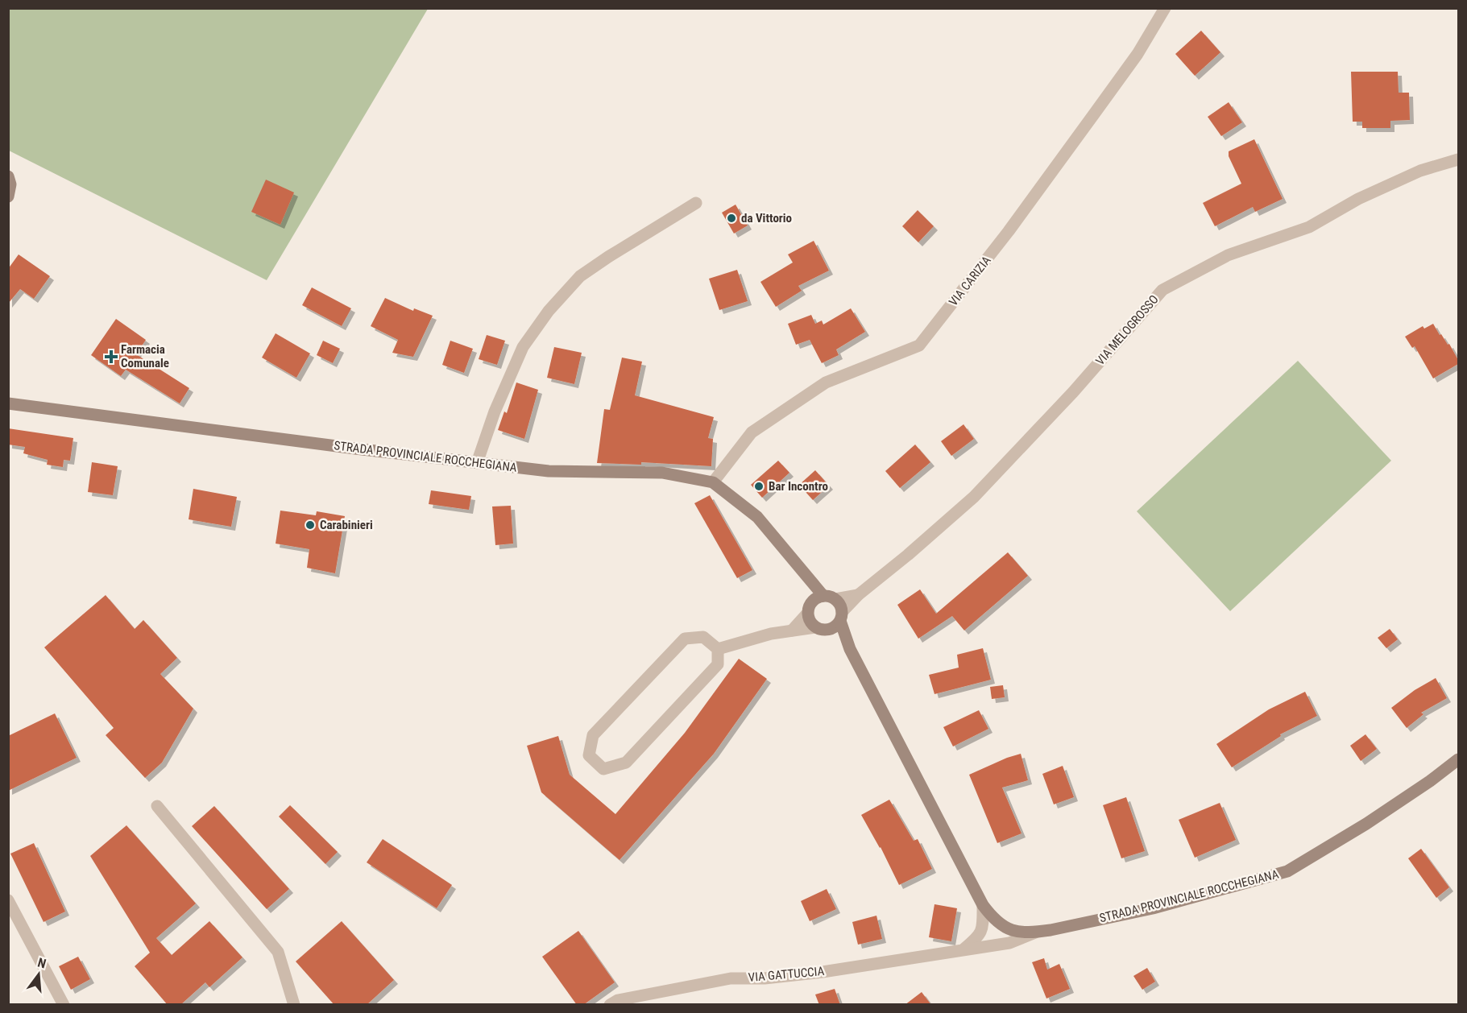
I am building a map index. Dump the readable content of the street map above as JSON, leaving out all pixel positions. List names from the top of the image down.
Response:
{
  "streets": {
    "main road": ["STRADA PROVINCIALE ROCCHEGIANA"],
    "street": ["VIA CARIZIA", "VIA MELOGROSSO", "VIA GATTUCCIA"]
  },
  "crossings": [
    ["VIA CARIZIA", "STRADA PROVINCIALE ROCCHEGIANA"],
    ["VIA MELOGROSSO", "STRADA PROVINCIALE ROCCHEGIANA"],
    ["STRADA PROVINCIALE ROCCHEGIANA", "VIA GATTUCCIA"]
  ],
  "places": {
    "other": ["da Vittorio", "Bar Incontro", "Carabinieri"],
    "health": ["Farmacia Comunale"]
  },
  "north": "top"
}
